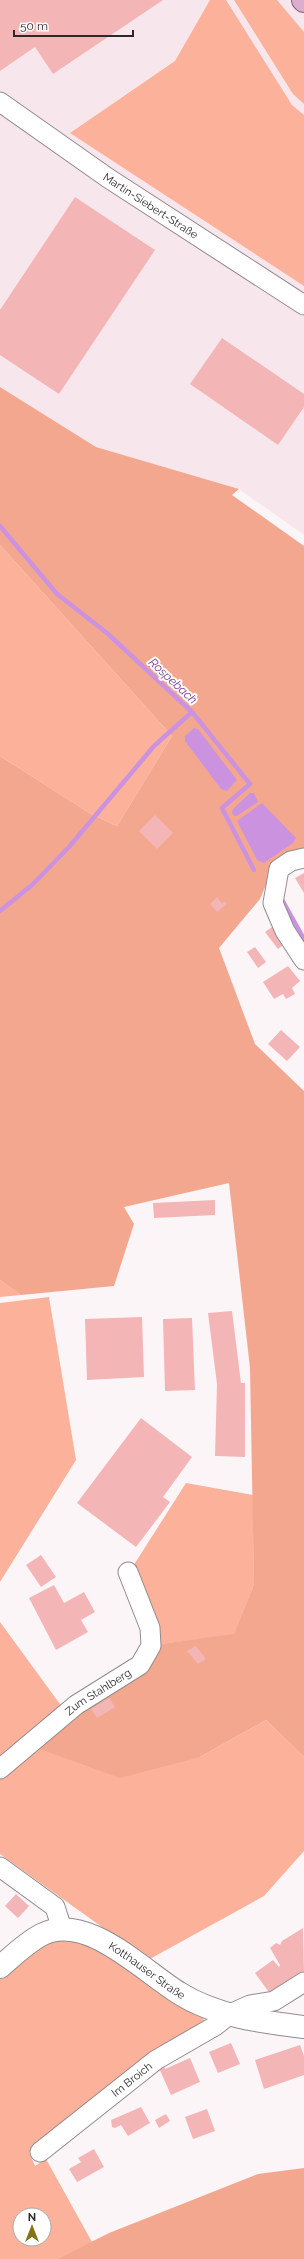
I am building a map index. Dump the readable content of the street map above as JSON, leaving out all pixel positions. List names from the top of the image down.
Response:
{
  "streets": {
    "street": [
      "Martin-Siebert-Straße",
      "Zum Stahlberg",
      "Kotthauser Straße",
      "Im Broich"
    ]
  },
  "crossings": [
    ["Kotthauser Straße", "Im Broich"]
  ],
  "water": ["Rospebach"],
  "scale_bar": "50 m",
  "north": "top"
}
